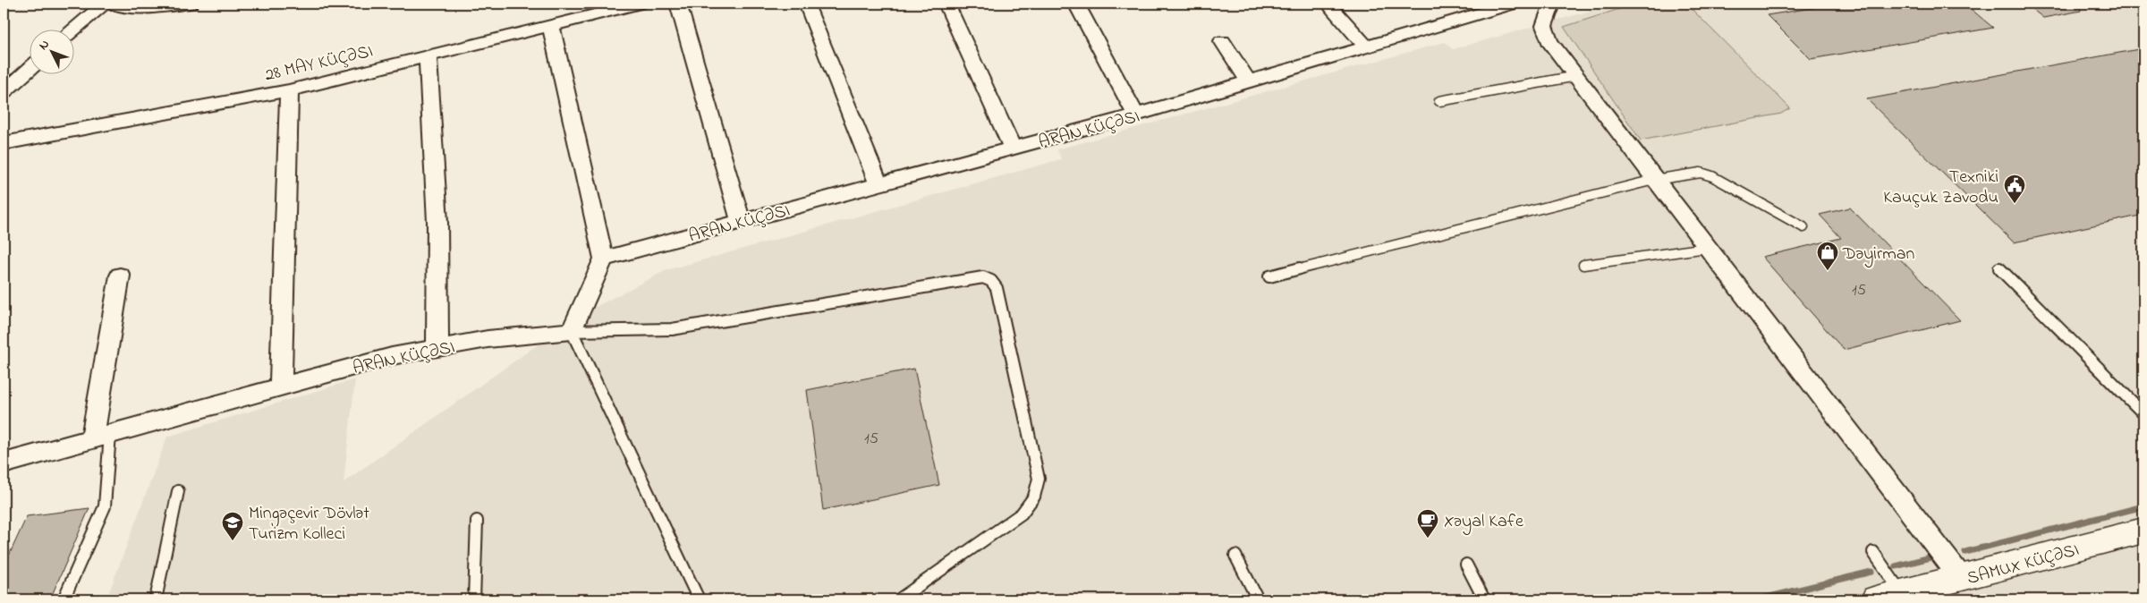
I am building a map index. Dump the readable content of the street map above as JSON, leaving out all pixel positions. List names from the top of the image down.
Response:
{
  "streets": {
    "main road": ["SAMUX KÜÇƏSI"],
    "street": ["28 MAY KÜÇƏSI", "ARAN KÜÇƏSI"]
  },
  "places": {
    "public building": ["Texniki Kauçuk Zavodu"],
    "shop": ["Dəyirman"],
    "cafe": ["Xəyal Kafe"],
    "school or university": ["Mingəçevir Dövlət Turizm Kolleci"]
  },
  "house_numbers": ["15", "15"],
  "north": "top left"
}
